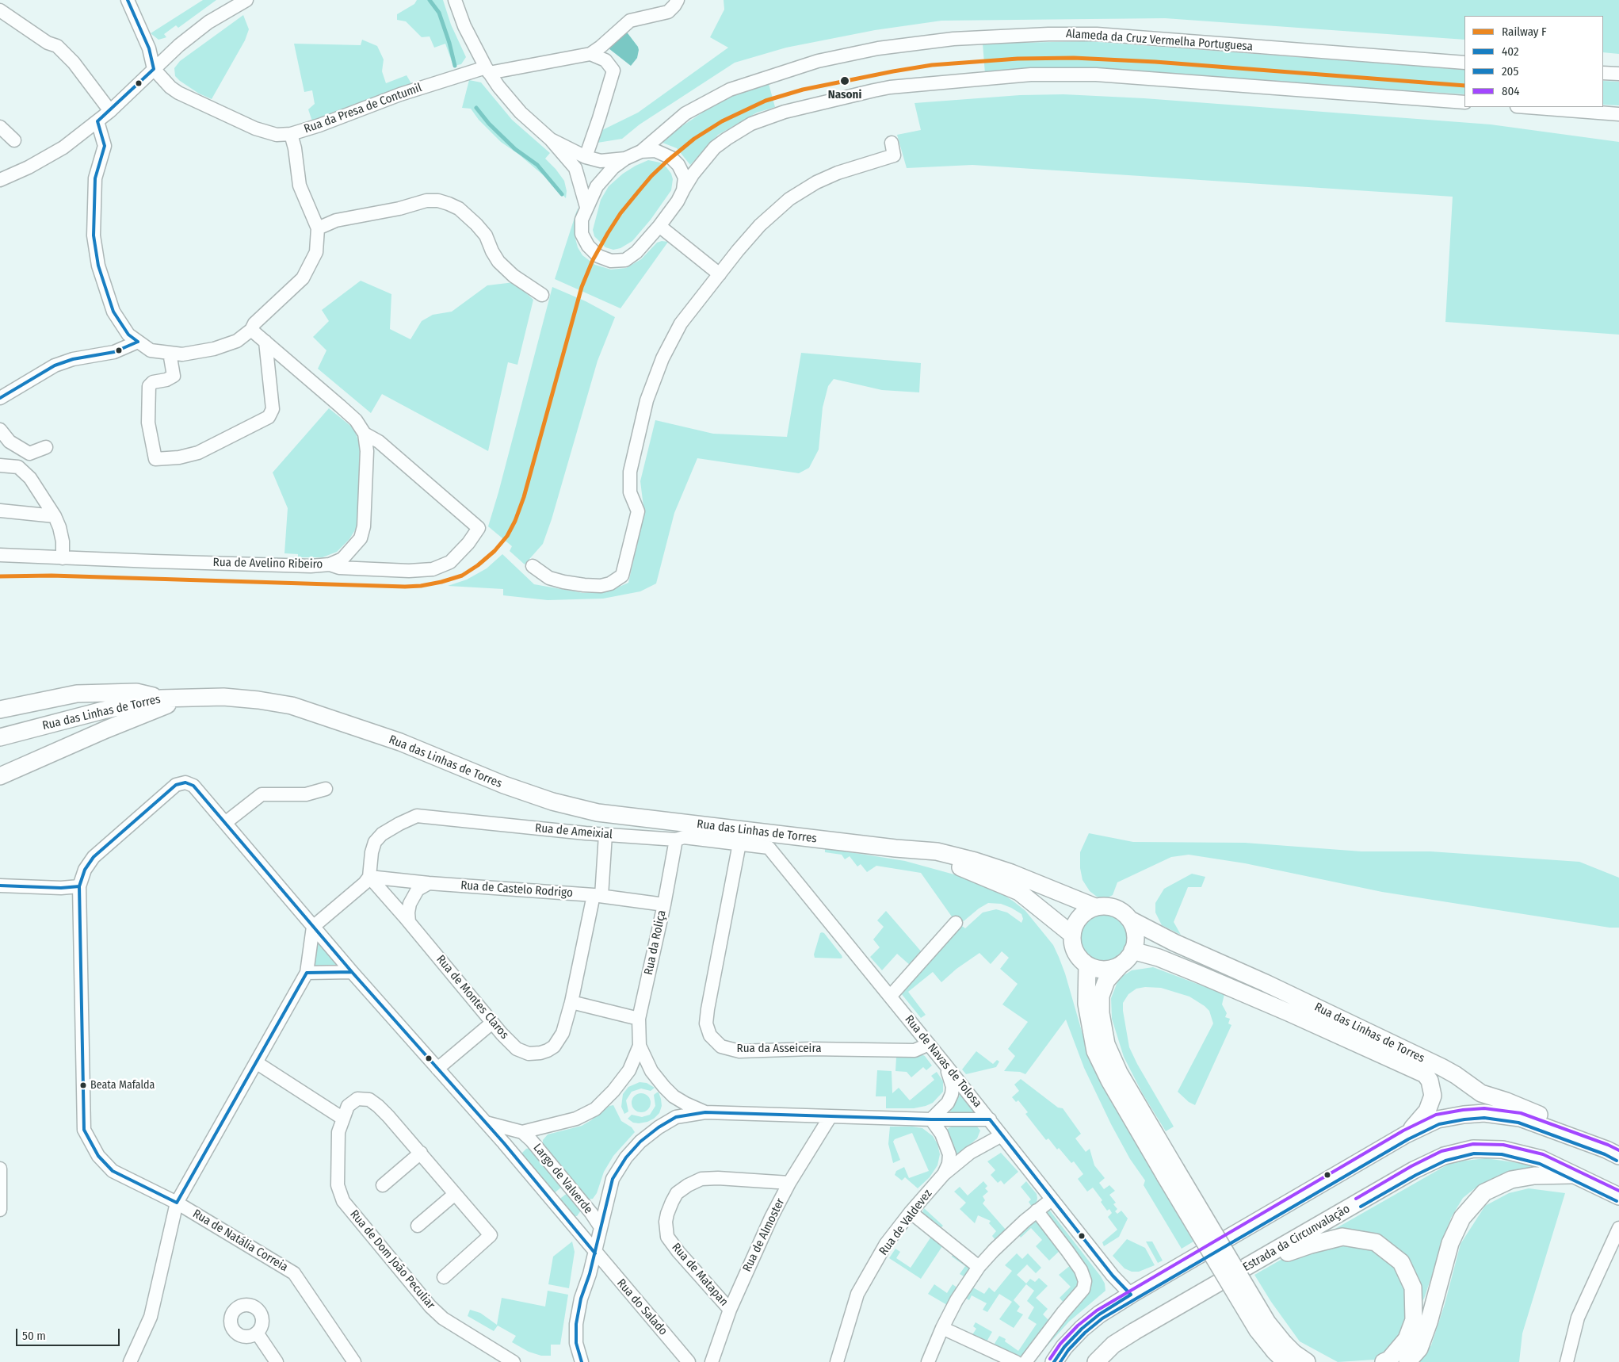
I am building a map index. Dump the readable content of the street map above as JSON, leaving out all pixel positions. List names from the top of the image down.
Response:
{
  "streets": {
    "main road": ["Rua das Linhas de Torres", "Estrada da Circunvalação"],
    "street": [
      "Alameda da Cruz Vermelha Portuguesa",
      "Rua da Presa de Contumil",
      "Rua de Avelino Ribeiro",
      "Rua de Ameixial",
      "Rua de Castelo Rodrigo",
      "Rua da Roliça",
      "Rua de Montes Claros",
      "Rua da Asseiceira",
      "Rua de Navas de Tolosa",
      "Largo de Valverde",
      "Rua de Valdevez",
      "Rua de Almoster",
      "Rua de Natália Correia",
      "Rua de Dom João Peculiar",
      "Rua de Matapan",
      "Rua do Salado"
    ]
  },
  "crossings": [
    ["Rua de Ameixial", "Rua de Castelo Rodrigo"],
    ["Rua de Ameixial", "Rua da Roliça"],
    ["Rua de Ameixial", "Rua de Montes Claros"],
    ["Rua de Ameixial", "Rua da Asseiceira"],
    ["Rua de Ameixial", "Rua de Navas de Tolosa"],
    ["Rua de Castelo Rodrigo", "Rua da Roliça"],
    ["Rua de Castelo Rodrigo", "Rua de Montes Claros"],
    ["Rua da Roliça", "Largo de Valverde"],
    ["Rua da Asseiceira", "Rua de Navas de Tolosa"],
    ["Rua de Navas de Tolosa", "Rua de Valdevez"],
    ["Largo de Valverde", "Rua do Salado"],
    ["Rua de Almoster", "Rua de Matapan"]
  ],
  "places": ["Nasoni", "Beata Mafalda"],
  "lines": [
    "transit line 402",
    "rail line F",
    "transit line 804",
    "transit line 205"
  ],
  "legend": [
    "Railway F",
    "402",
    "205",
    "804"
  ],
  "scale_bar": "50 m"
}
